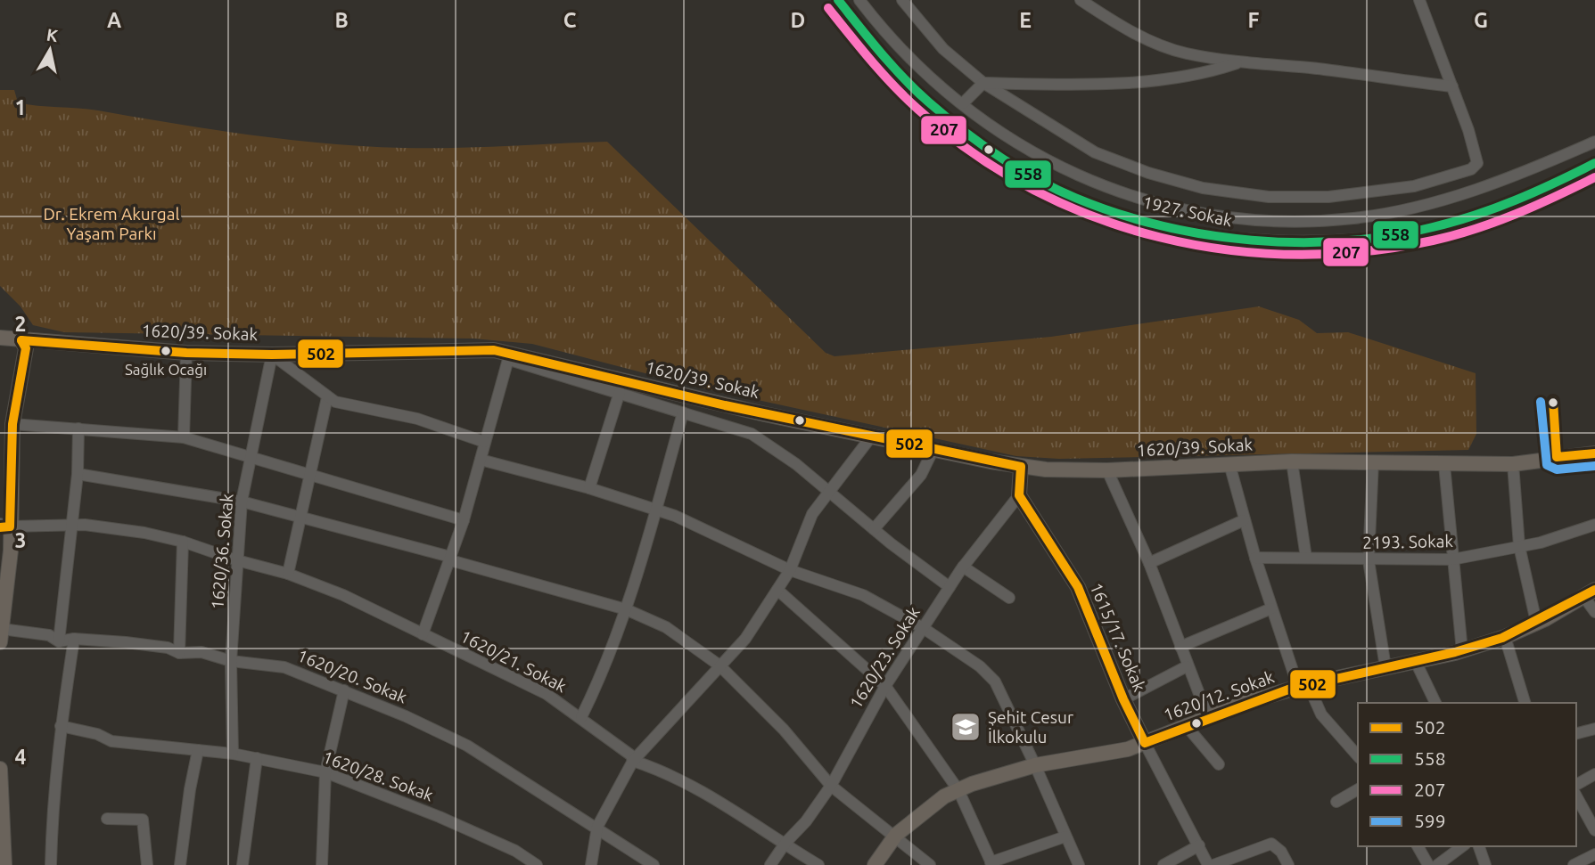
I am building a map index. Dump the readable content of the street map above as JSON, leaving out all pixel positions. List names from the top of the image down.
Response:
{
  "streets": {
    "main road": ["1620/39. Sokak", "1615/17. Sokak", "1620/12. Sokak"],
    "street": [
      "1927. Sokak",
      "2193. Sokak",
      "1620/36. Sokak",
      "1620/23. Sokak",
      "1620/21. Sokak",
      "1620/20. Sokak",
      "1620/28. Sokak"
    ]
  },
  "crossings": [
    ["1620/39. Sokak", "1620/36. Sokak"],
    ["1620/36. Sokak", "1620/21. Sokak"],
    ["1620/36. Sokak", "1620/20. Sokak"],
    ["1620/36. Sokak", "1620/28. Sokak"],
    ["1615/17. Sokak", "1620/23. Sokak"],
    ["1615/17. Sokak", "1620/12. Sokak"],
    ["1620/23. Sokak", "1620/21. Sokak"]
  ],
  "parks": ["Dr. Ekrem Akurgal Yaşam Parkı"],
  "places": {
    "other": ["Sağlık Ocağı"],
    "school or university": ["Şehit Cesur İlkokulu"]
  },
  "lines": [
    "transit line 558",
    "transit line 207",
    "transit line 502",
    "transit line 599"
  ],
  "legend": [
    "502",
    "558",
    "207",
    "599"
  ],
  "north": "top",
  "grid": {
    "columns": [
      "A",
      "B",
      "C",
      "D",
      "E",
      "F",
      "G"
    ],
    "rows": [
      "1",
      "2",
      "3",
      "4"
    ]
  }
}
